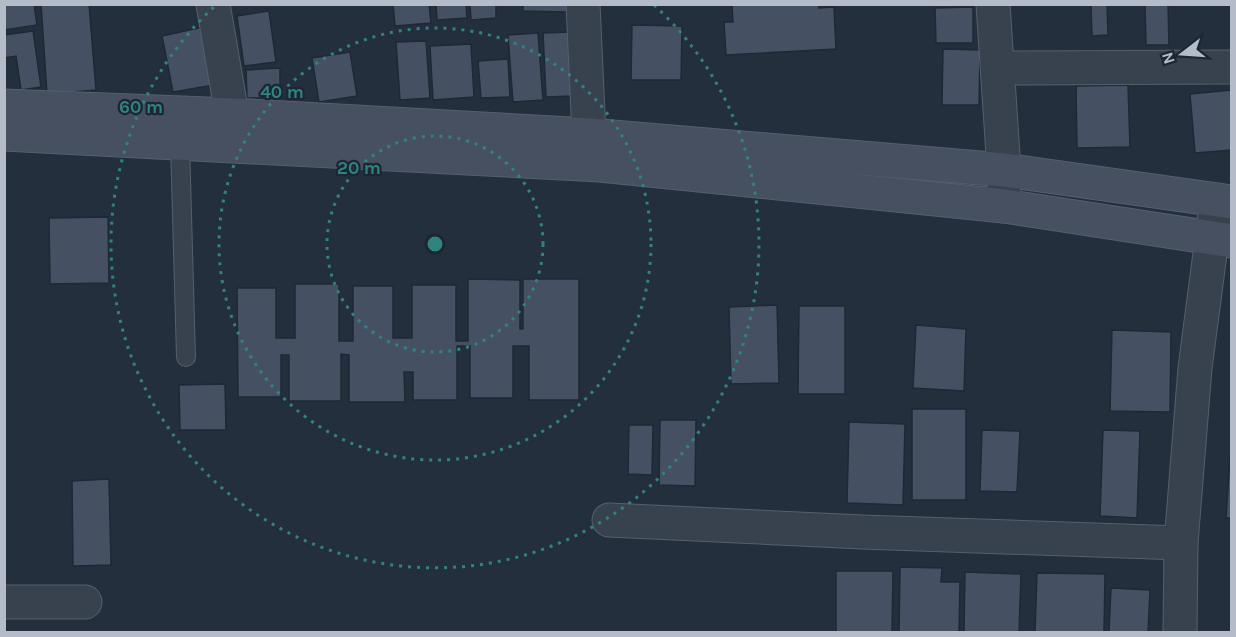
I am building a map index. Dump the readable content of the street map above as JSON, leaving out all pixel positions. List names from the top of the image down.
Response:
{
  "north": "left",
  "rings": ["40 m", "60 m", "20 m"]
}
